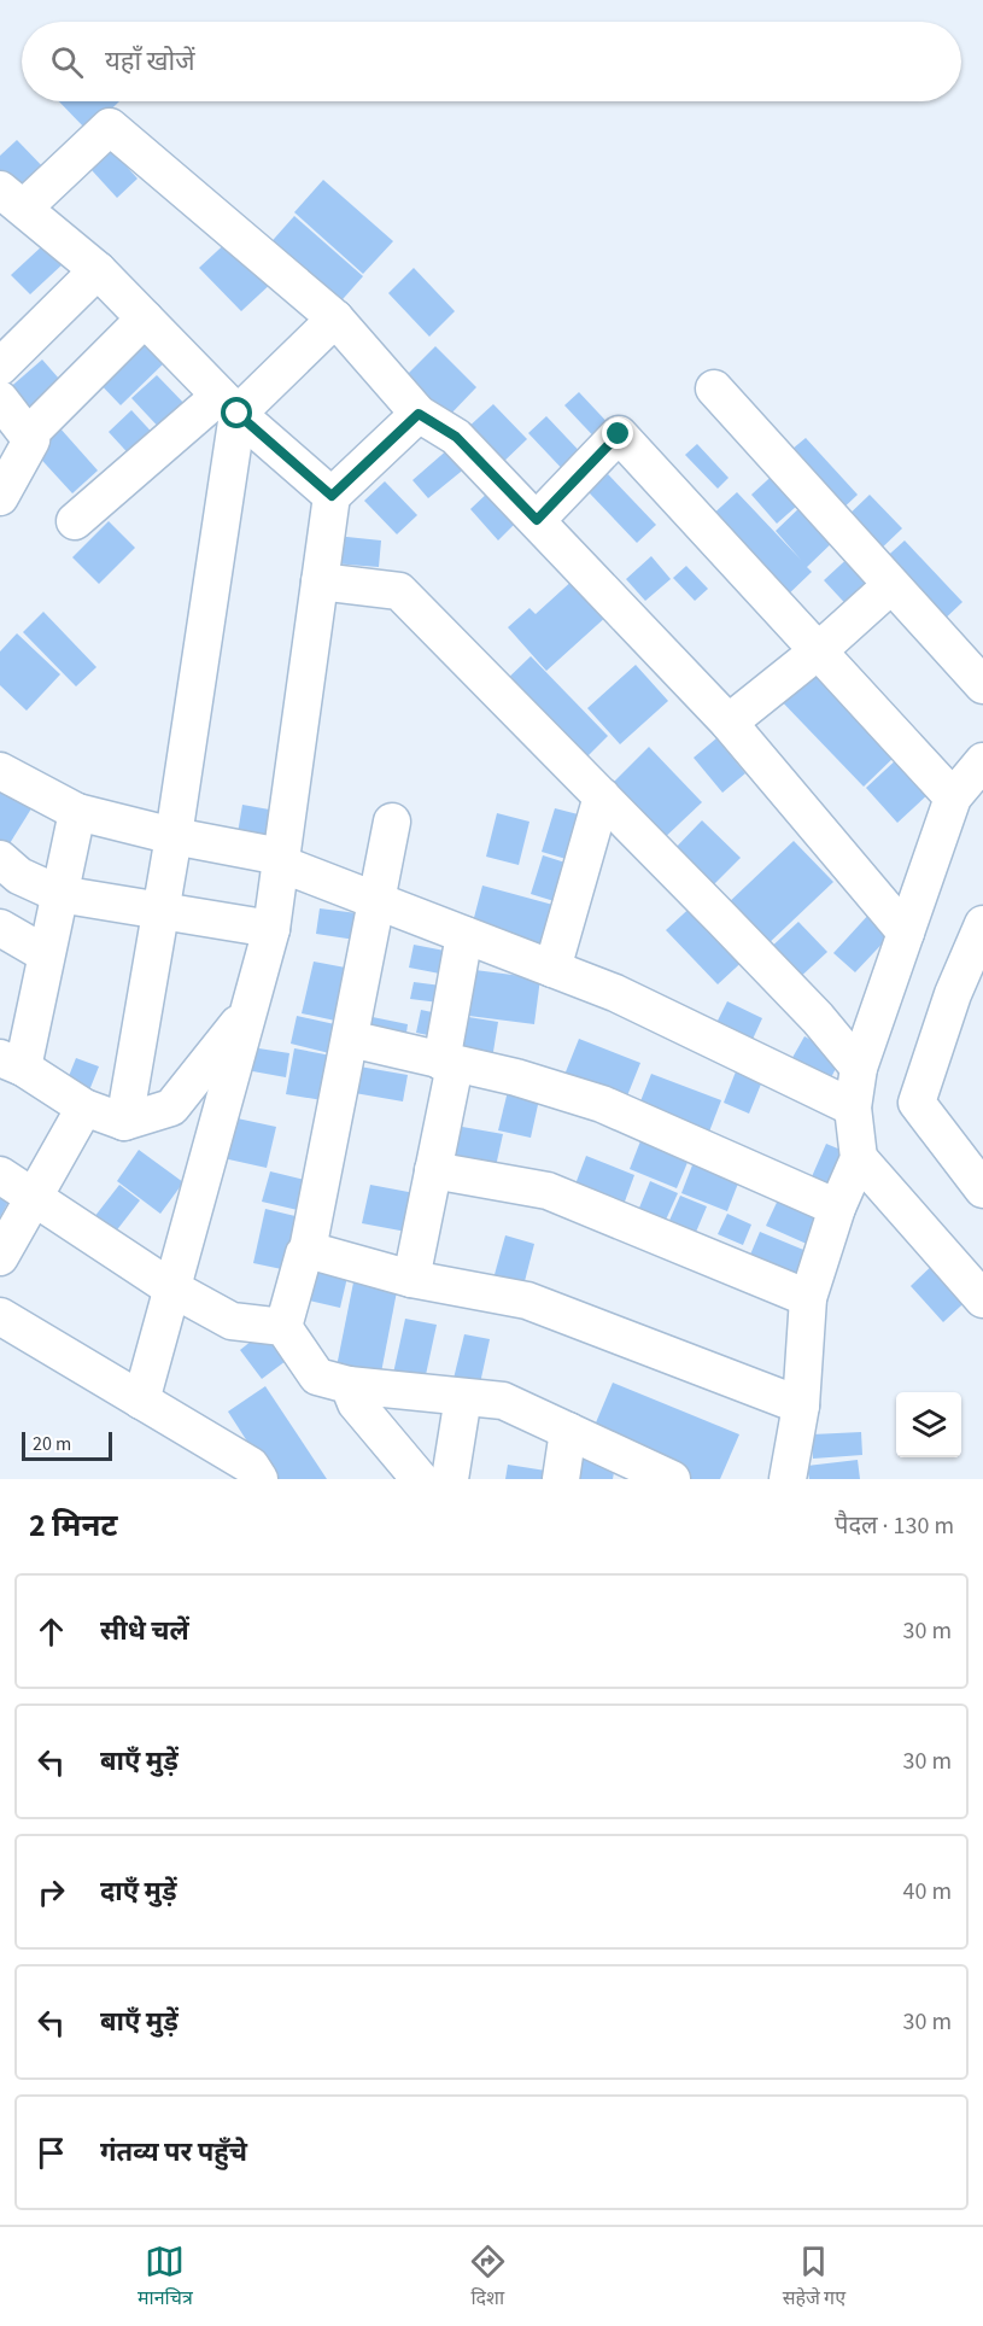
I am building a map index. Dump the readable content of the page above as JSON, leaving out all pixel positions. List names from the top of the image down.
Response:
{
  "scale_bar": "20 m",
  "page": {
    "search": "यहाँ खोजें",
    "scale": "20 m",
    "heading": ["2 मिनट", "पैदल · 130 m"],
    "list": [
      ["सीधे चलें", "30 m"],
      ["बाएँ मुड़ें", "30 m"],
      ["दाएँ मुड़ें", "40 m"],
      ["बाएँ मुड़ें", "30 m"],
      "गंतव्य पर पहुँचे"
    ],
    "nav": ["मानचित्र", "दिशा", "सहेजे गए"]
  }
}
